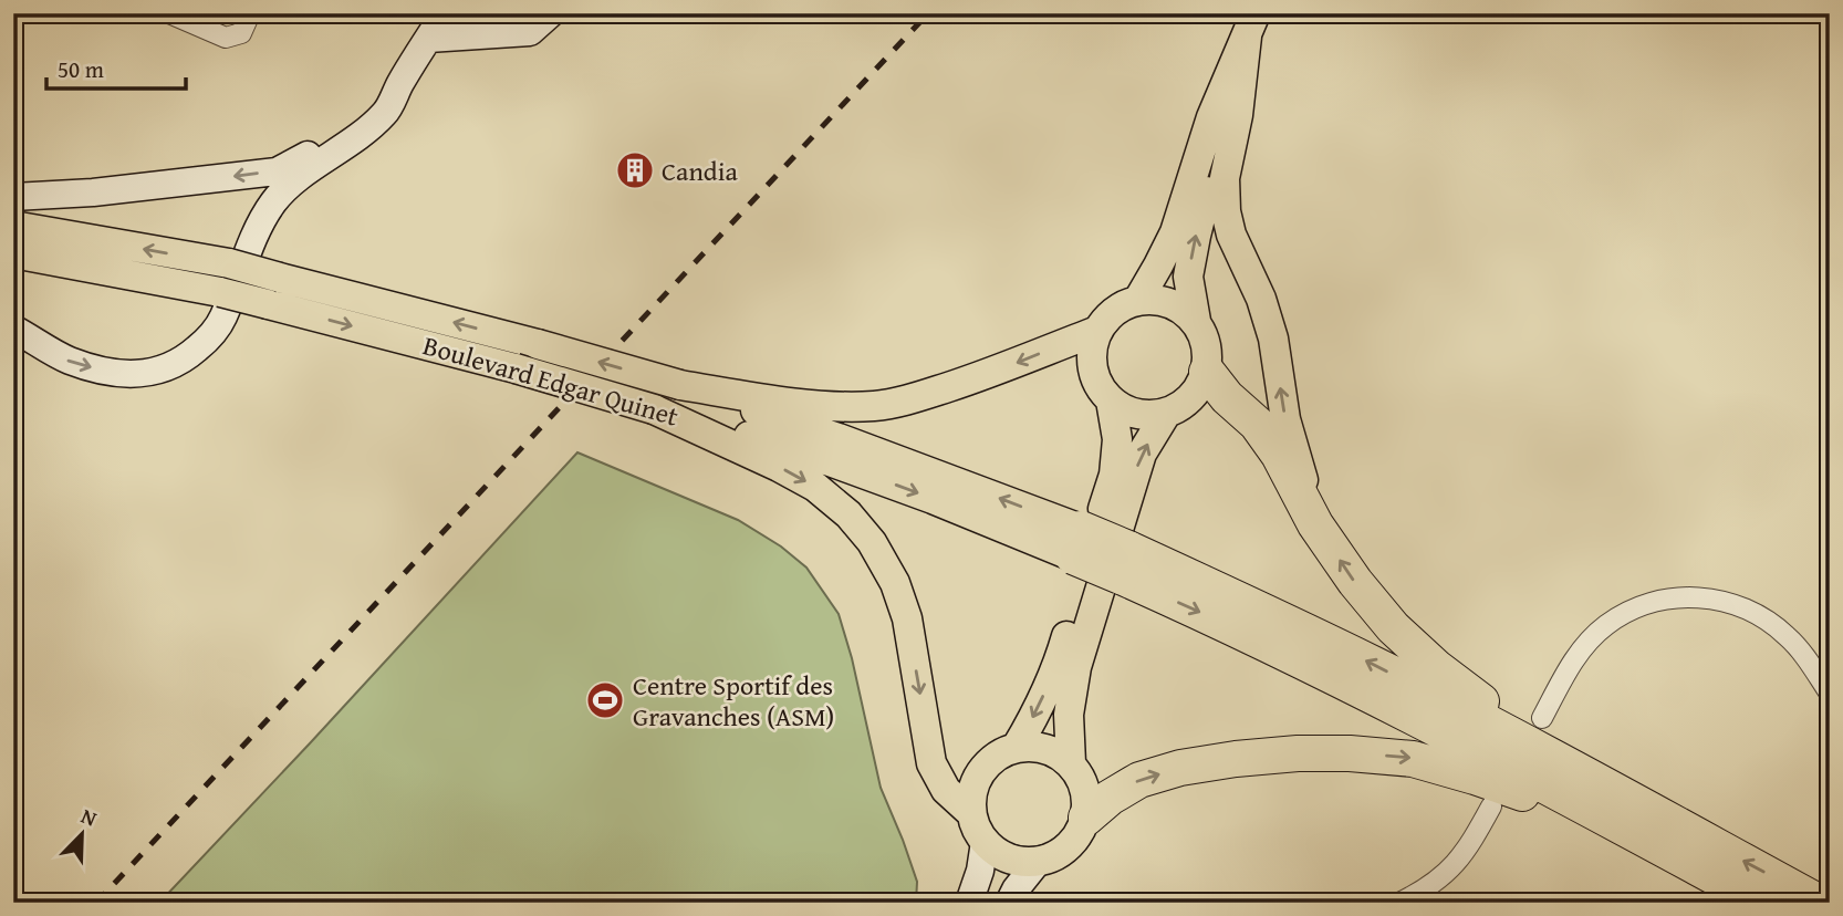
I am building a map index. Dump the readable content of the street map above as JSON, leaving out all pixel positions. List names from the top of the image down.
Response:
{
  "streets": {
    "main road": ["Boulevard Edgar Quinet"]
  },
  "places": {
    "building": ["Candia"],
    "sports": ["Centre Sportif des Gravanches (ASM)"]
  },
  "scale_bar": "50 m",
  "north": "top right"
}
